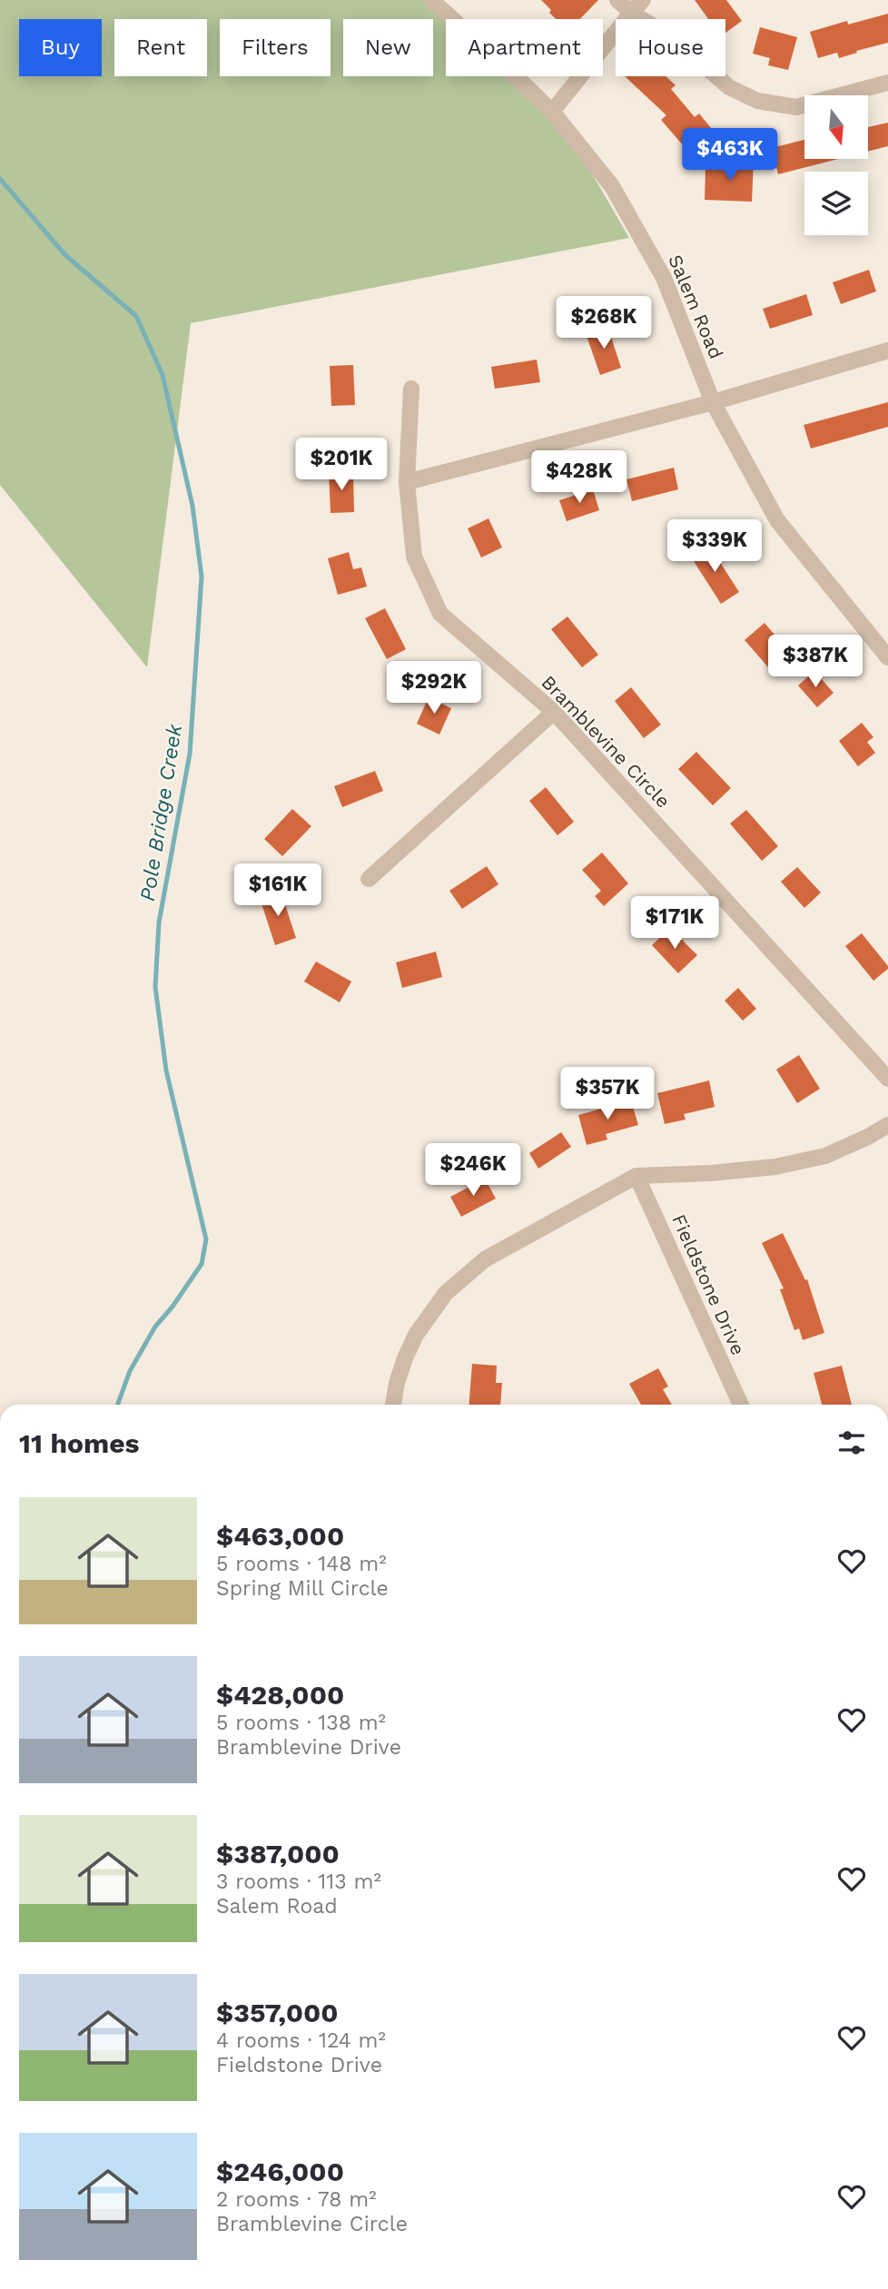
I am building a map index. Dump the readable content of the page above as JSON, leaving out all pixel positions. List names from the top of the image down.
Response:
{
  "streets": {
    "street": ["Salem Road", "Bramblevine Circle", "Fieldstone Drive"]
  },
  "water": ["Pole Bridge Creek"],
  "north": "bottom",
  "page": {
    "chip": [
      "Buy",
      "Rent",
      "Filters",
      "New",
      "Apartment",
      "House"
    ],
    "price": [
      "$463K",
      "$268K",
      "$201K",
      "$428K",
      "$339K",
      "$387K",
      "$292K",
      "$161K",
      "$171K",
      "$357K",
      "$246K"
    ],
    "heading": "11 homes",
    "list": [
      {
        "name": "$463,000",
        "note": "5 rooms · 148 m² · Spring Mill Circle"
      },
      {
        "name": "$428,000",
        "note": "5 rooms · 138 m² · Bramblevine Drive"
      },
      {
        "name": "$387,000",
        "note": "3 rooms · 113 m² · Salem Road"
      },
      {
        "name": "$357,000",
        "note": "4 rooms · 124 m² · Fieldstone Drive"
      },
      {
        "name": "$246,000",
        "note": "2 rooms · 78 m² · Bramblevine Circle"
      }
    ]
  }
}
